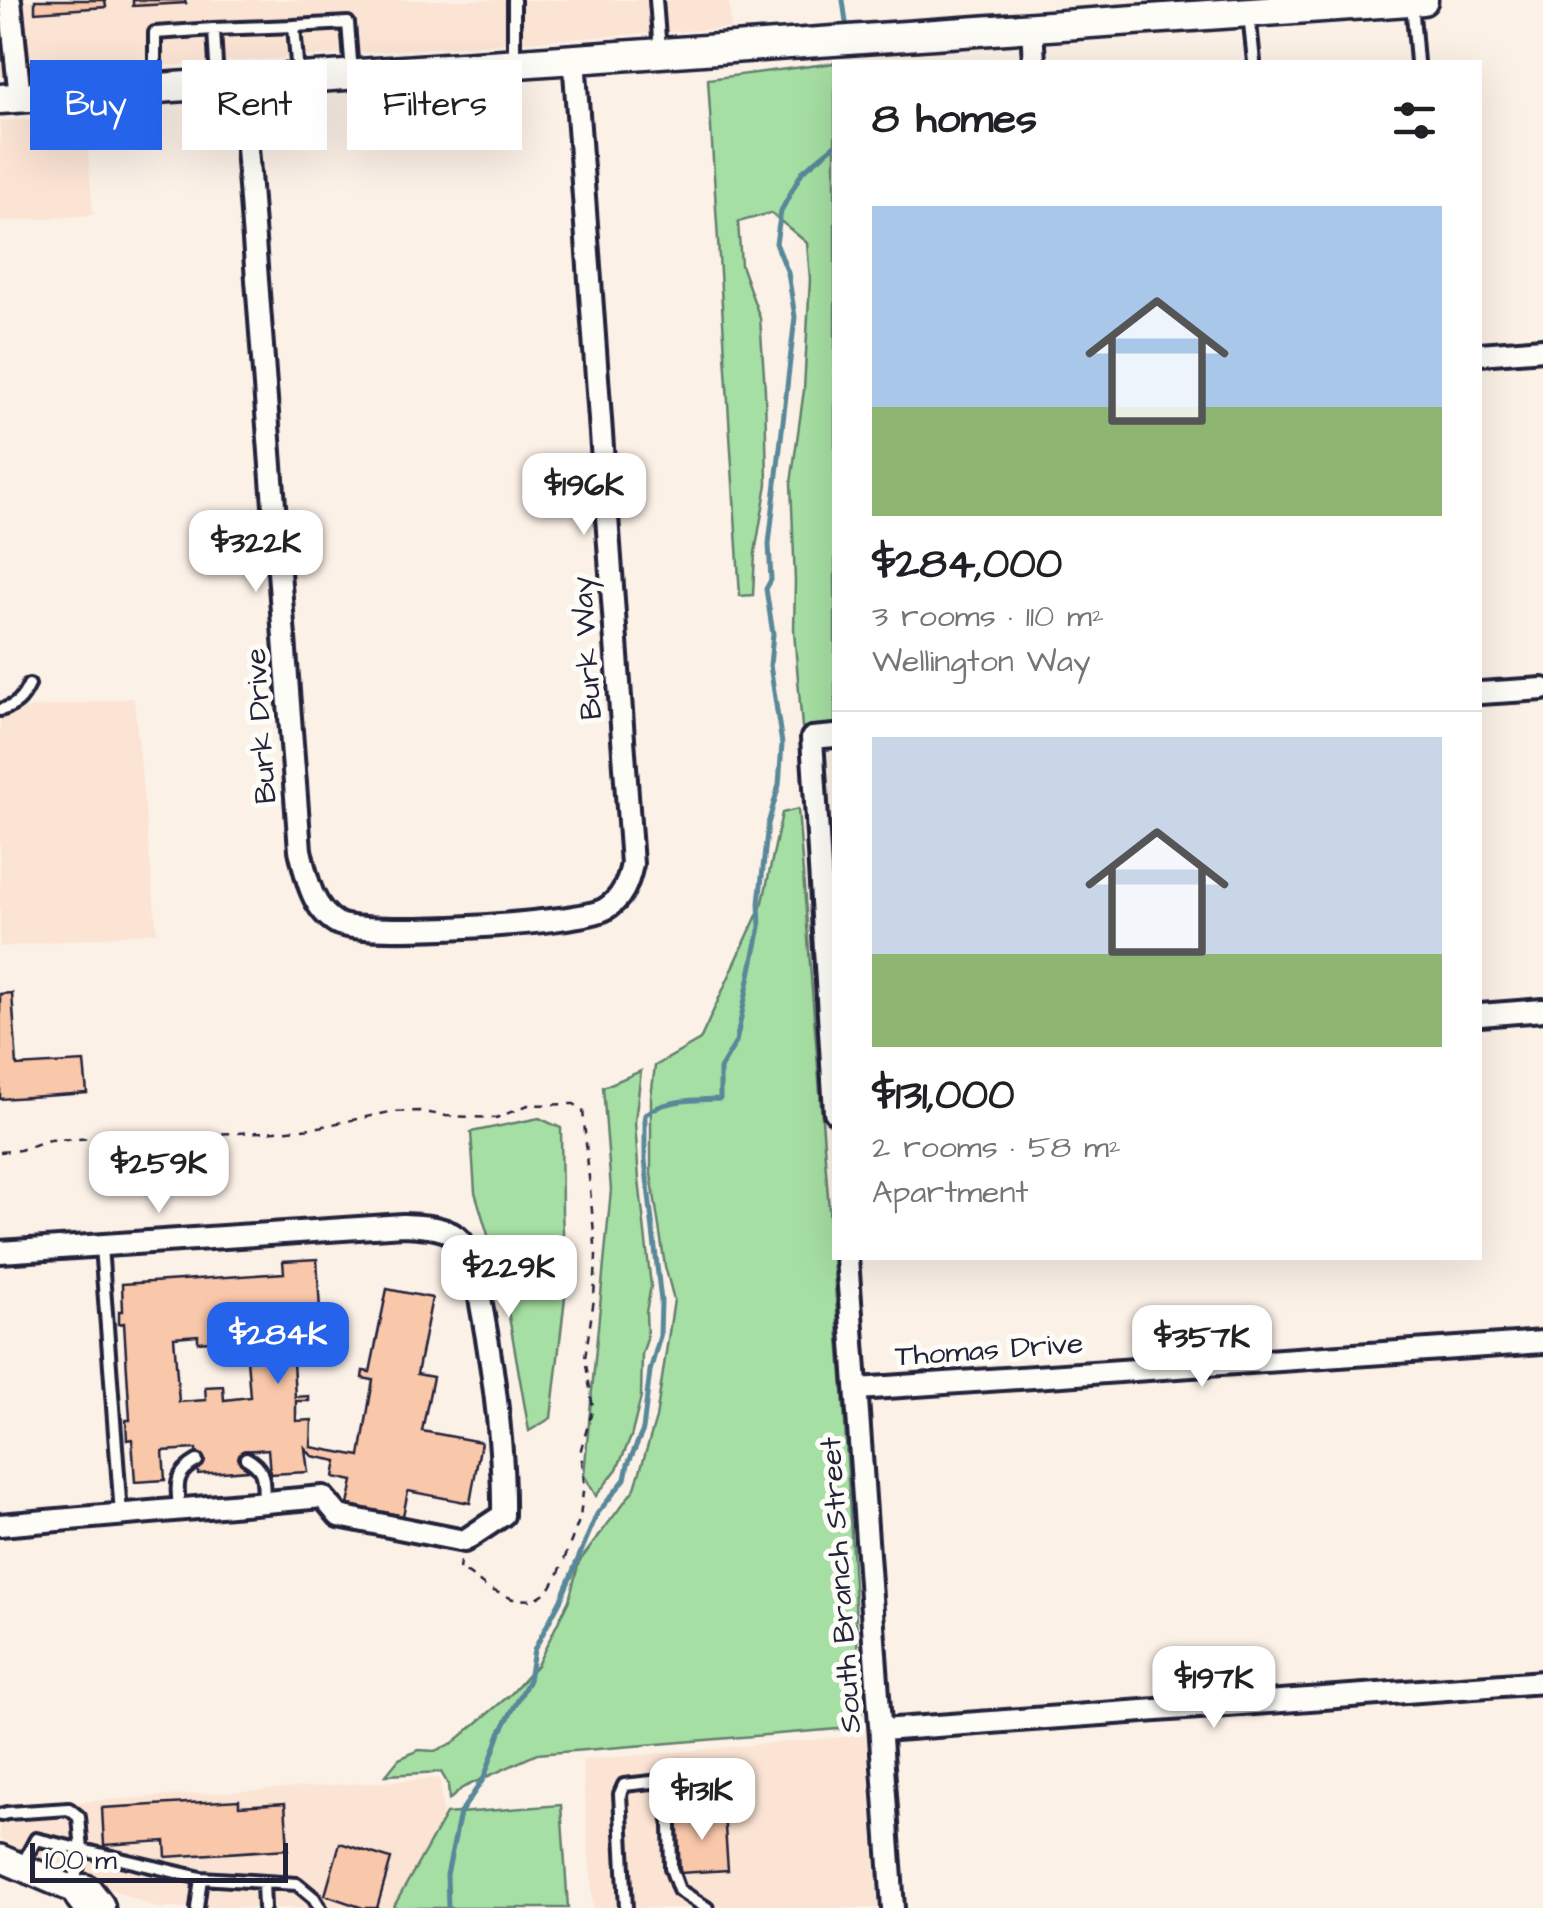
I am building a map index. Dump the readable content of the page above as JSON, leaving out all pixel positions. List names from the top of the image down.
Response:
{
  "streets": {
    "street": [
      "Burk Way",
      "Burk Drive",
      "Thomas Drive",
      "South Branch Street"
    ]
  },
  "crossings": [
    ["Burk Way", "Burk Drive"],
    ["Thomas Drive", "South Branch Street"]
  ],
  "scale_bar": "100 m",
  "page": {
    "chip": ["Buy", "Rent", "Filters"],
    "heading": "8 homes",
    "list": [
      {
        "name": "$284,000",
        "note": "3 rooms · 110 m² · Wellington Way"
      },
      {
        "name": "$131,000",
        "note": "2 rooms · 58 m² · Apartment"
      }
    ],
    "price": [
      "$196K",
      "$322K",
      "$259K",
      "$229K",
      "$284K",
      "$357K",
      "$197K",
      "$131K"
    ],
    "scale": "100 m"
  }
}
